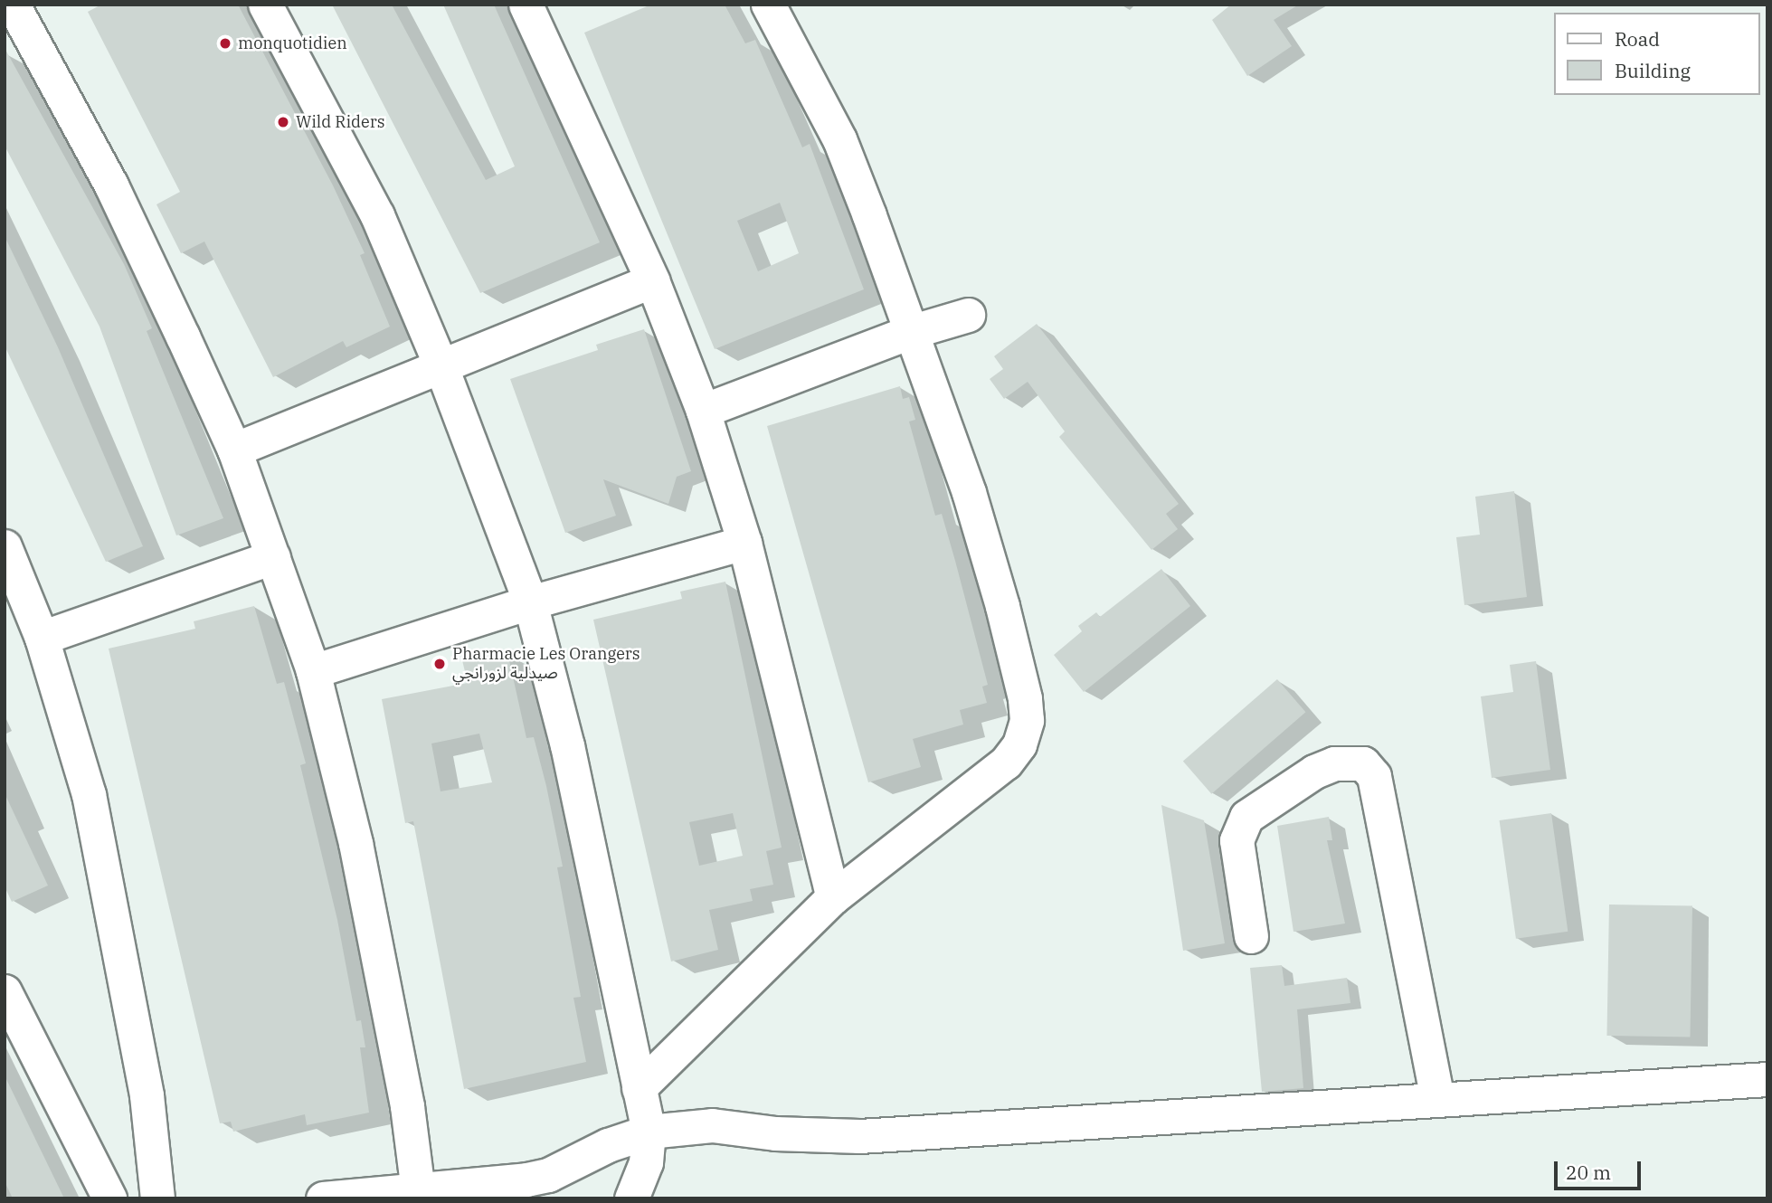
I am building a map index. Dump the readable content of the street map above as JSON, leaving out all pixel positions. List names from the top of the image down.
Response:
{
  "places": ["monquotidien", "Wild Riders", "Pharmacie Les Orangers صيدلية لزورانجي"],
  "legend": ["Road", "Building"],
  "scale_bar": "20 m"
}
